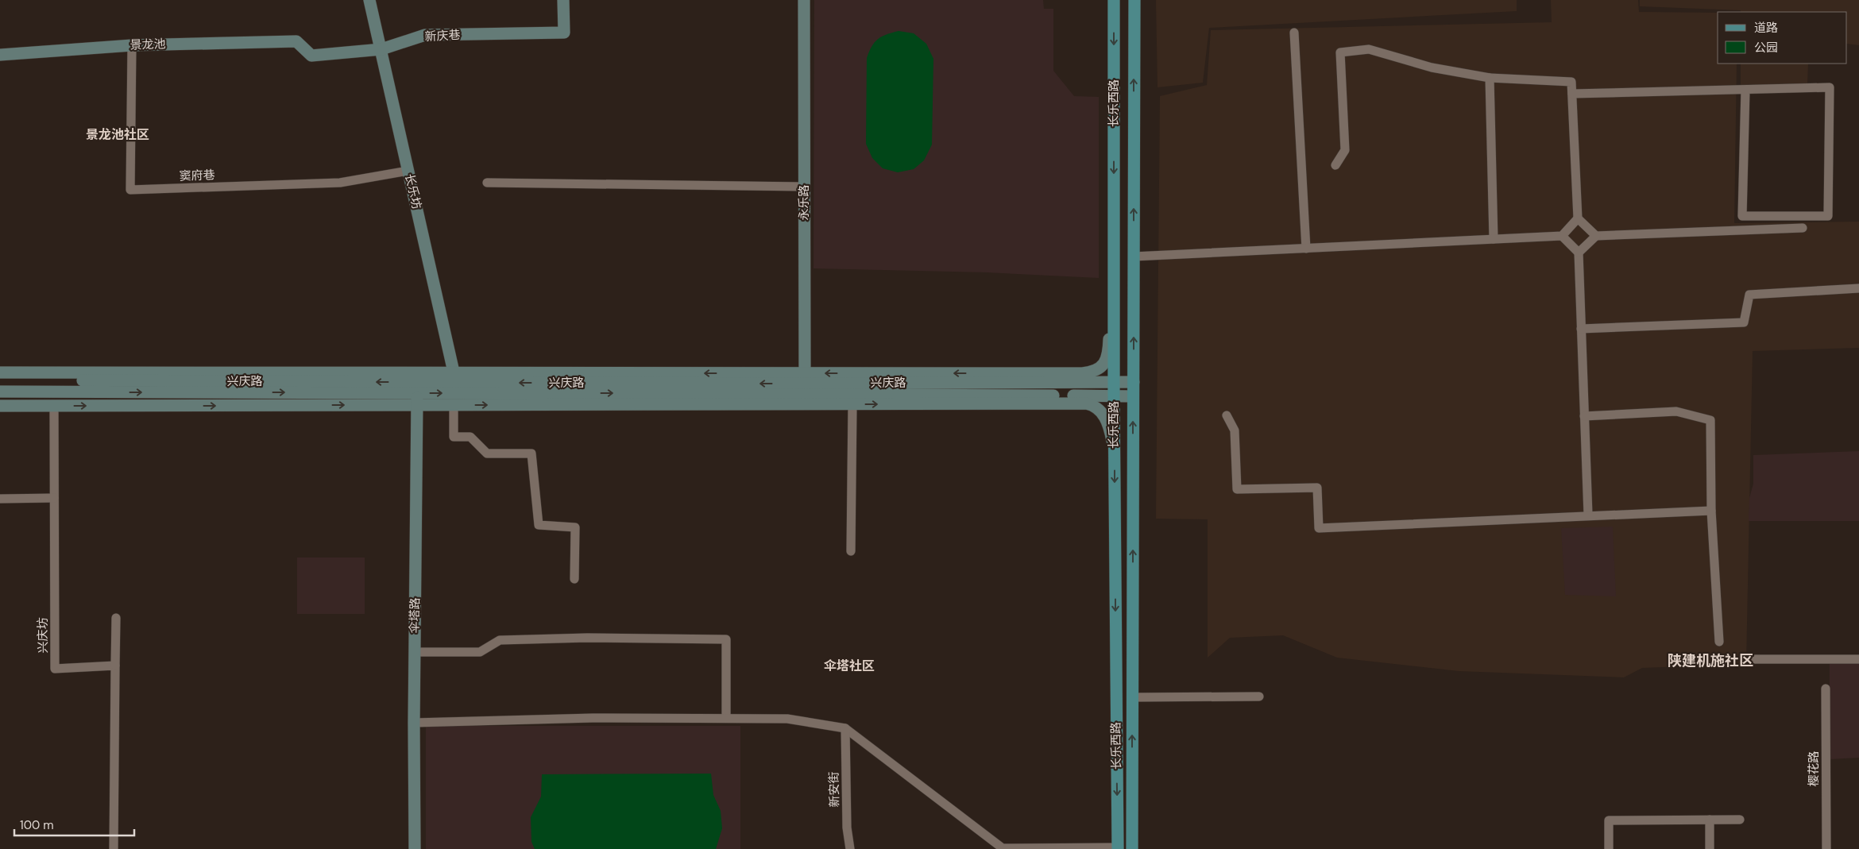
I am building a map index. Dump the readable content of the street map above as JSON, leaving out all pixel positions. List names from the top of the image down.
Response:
{
  "streets": {
    "main road": ["长乐西路"],
    "street": [
      "新庆巷",
      "景龙池",
      "窦府巷",
      "长乐坊",
      "永乐路",
      "兴庆路",
      "伞塔路",
      "兴庆坊",
      "樱花路",
      "新安街"
    ]
  },
  "crossings": [
    ["新庆巷", "景龙池"],
    ["新庆巷", "长乐坊"],
    ["景龙池", "窦府巷"],
    ["长乐西路", "兴庆路"],
    ["窦府巷", "长乐坊"],
    ["长乐坊", "兴庆路"],
    ["永乐路", "兴庆路"],
    ["兴庆路", "伞塔路"]
  ],
  "districts": ["景龙池社区", "陕建机施社区", "伞塔社区"],
  "legend": ["道路", "公园"],
  "scale_bar": "100 m"
}
